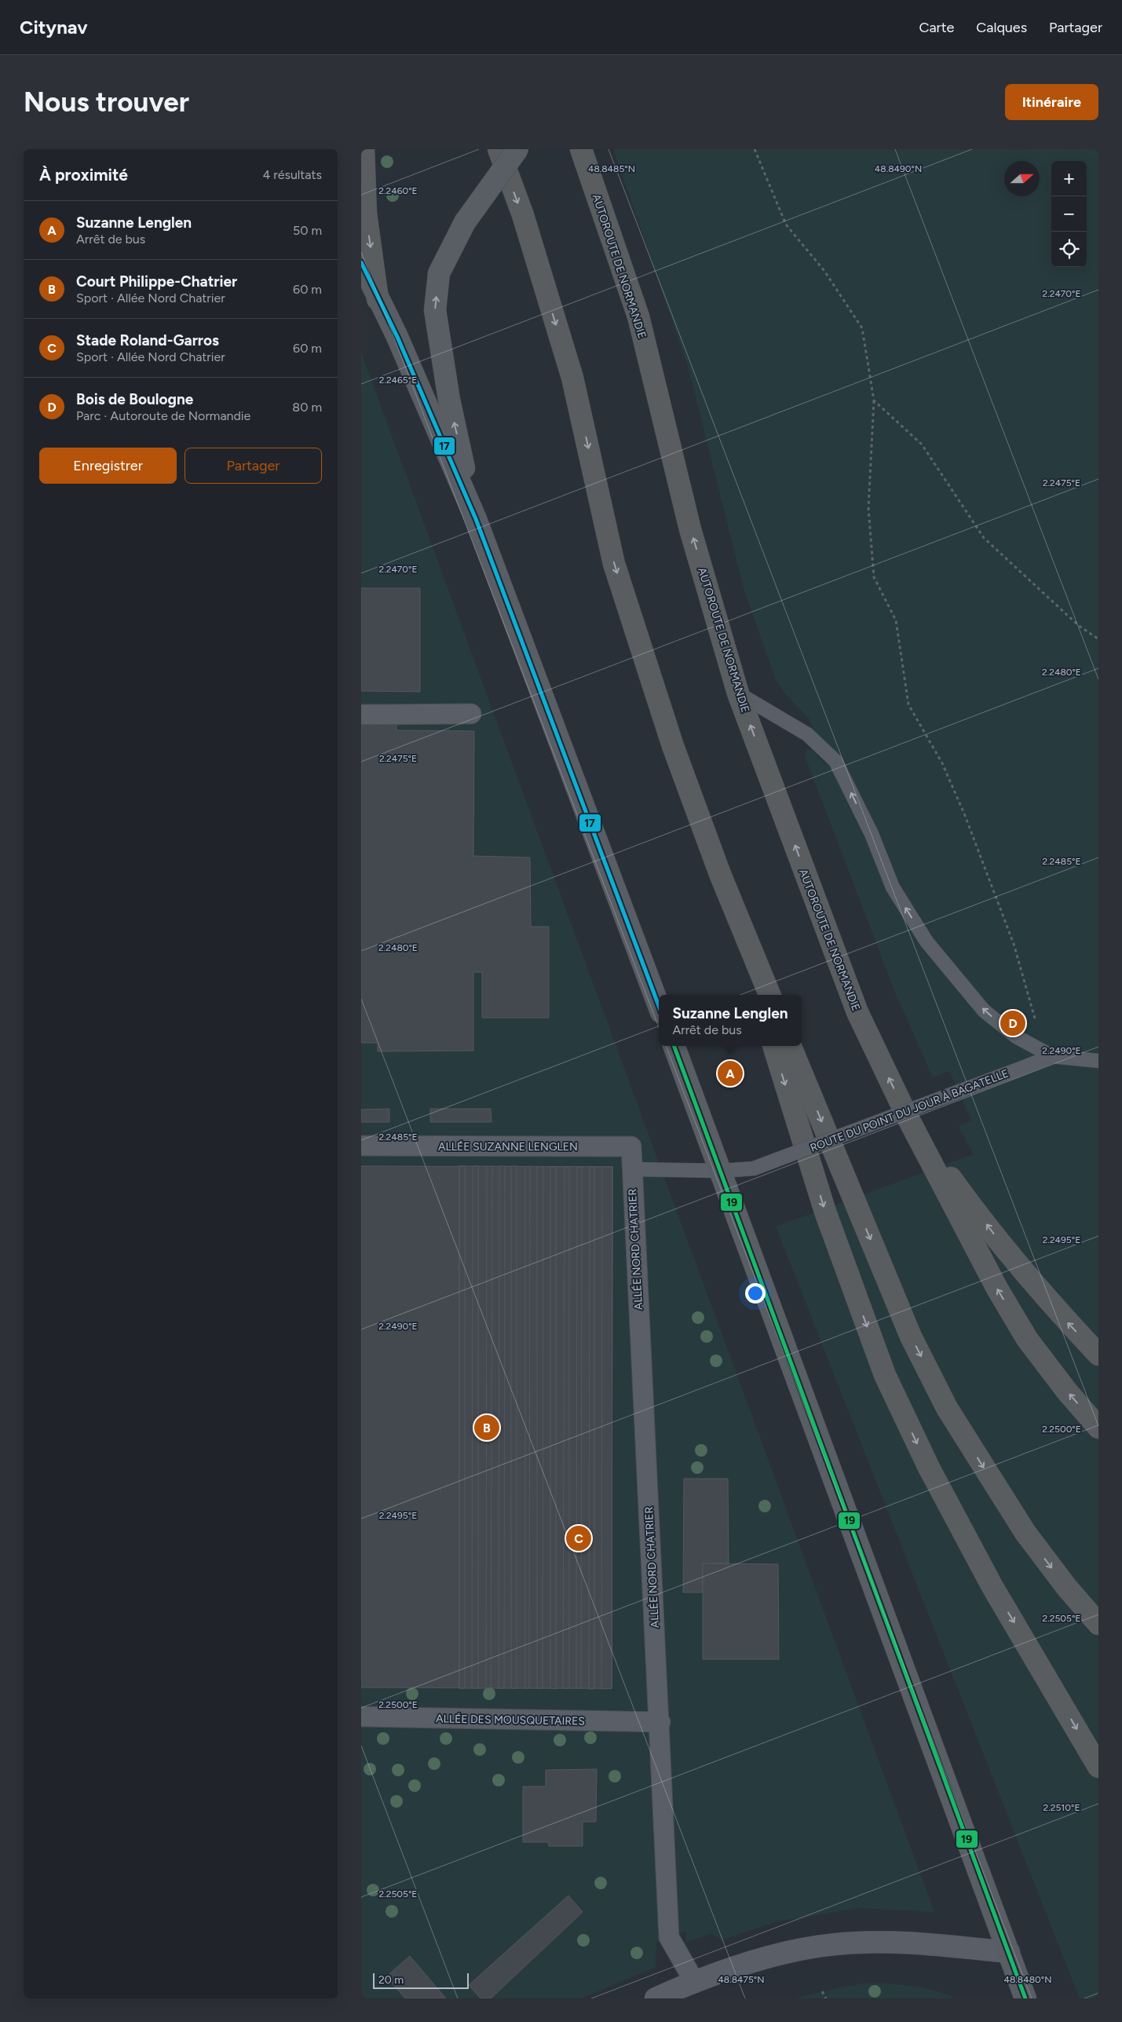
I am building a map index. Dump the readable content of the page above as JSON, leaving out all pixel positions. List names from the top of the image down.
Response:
{
  "streets": {
    "highway": ["AUTOROUTE DE NORMANDIE"],
    "street": ["ALLÉE SUZANNE LENGLEN", "ALLÉE NORD CHATRIER", "ALLÉE DES MOUSQUETAIRES"],
    "lane": ["ROUTE DU POINT DU JOUR À BAGATELLE"]
  },
  "crossings": [
    ["ROUTE DU POINT DU JOUR À BAGATELLE", "ALLÉE NORD CHATRIER"],
    ["ALLÉE SUZANNE LENGLEN", "ALLÉE NORD CHATRIER"],
    ["ALLÉE NORD CHATRIER", "ALLÉE DES MOUSQUETAIRES"]
  ],
  "lines": ["transit line 17", "transit line 19"],
  "scale_bar": "20 m",
  "north": "right",
  "page": {
    "header": "Citynav",
    "nav": ["Carte", "Calques", "Partager"],
    "buttons": [
      "Itinéraire",
      ["Enregistrer", "Partager"]
    ],
    "title": "Nous trouver",
    "heading": ["À proximité", "4 résultats"],
    "map_buttons": ["+", "−"],
    "list": [
      {
        "mark": "A",
        "name": "Suzanne Lenglen",
        "note": "Arrêt de bus",
        "value": "50 m"
      },
      {
        "mark": "B",
        "name": "Court Philippe-Chatrier",
        "note": "Sport · Allée Nord Chatrier",
        "value": "60 m"
      },
      {
        "mark": "C",
        "name": "Stade Roland-Garros",
        "note": "Sport · Allée Nord Chatrier",
        "value": "60 m"
      },
      {
        "mark": "D",
        "name": "Bois de Boulogne",
        "note": "Parc · Autoroute de Normandie",
        "value": "80 m"
      }
    ],
    "popup": ["Suzanne Lenglen", "Arrêt de bus"],
    "pins": [
      "D",
      "A",
      "B",
      "C"
    ],
    "scale": "20 m"
  },
  "coordinates": [
    "48.8485°N",
    "48.8490°N",
    "2.2460°E",
    "2.2470°E",
    "2.2465°E",
    "2.2475°E",
    "2.2480°E",
    "2.2485°E",
    "2.2490°E",
    "2.2495°E",
    "2.2500°E",
    "2.2505°E",
    "2.2510°E",
    "48.8475°N",
    "48.8480°N"
  ]
}
